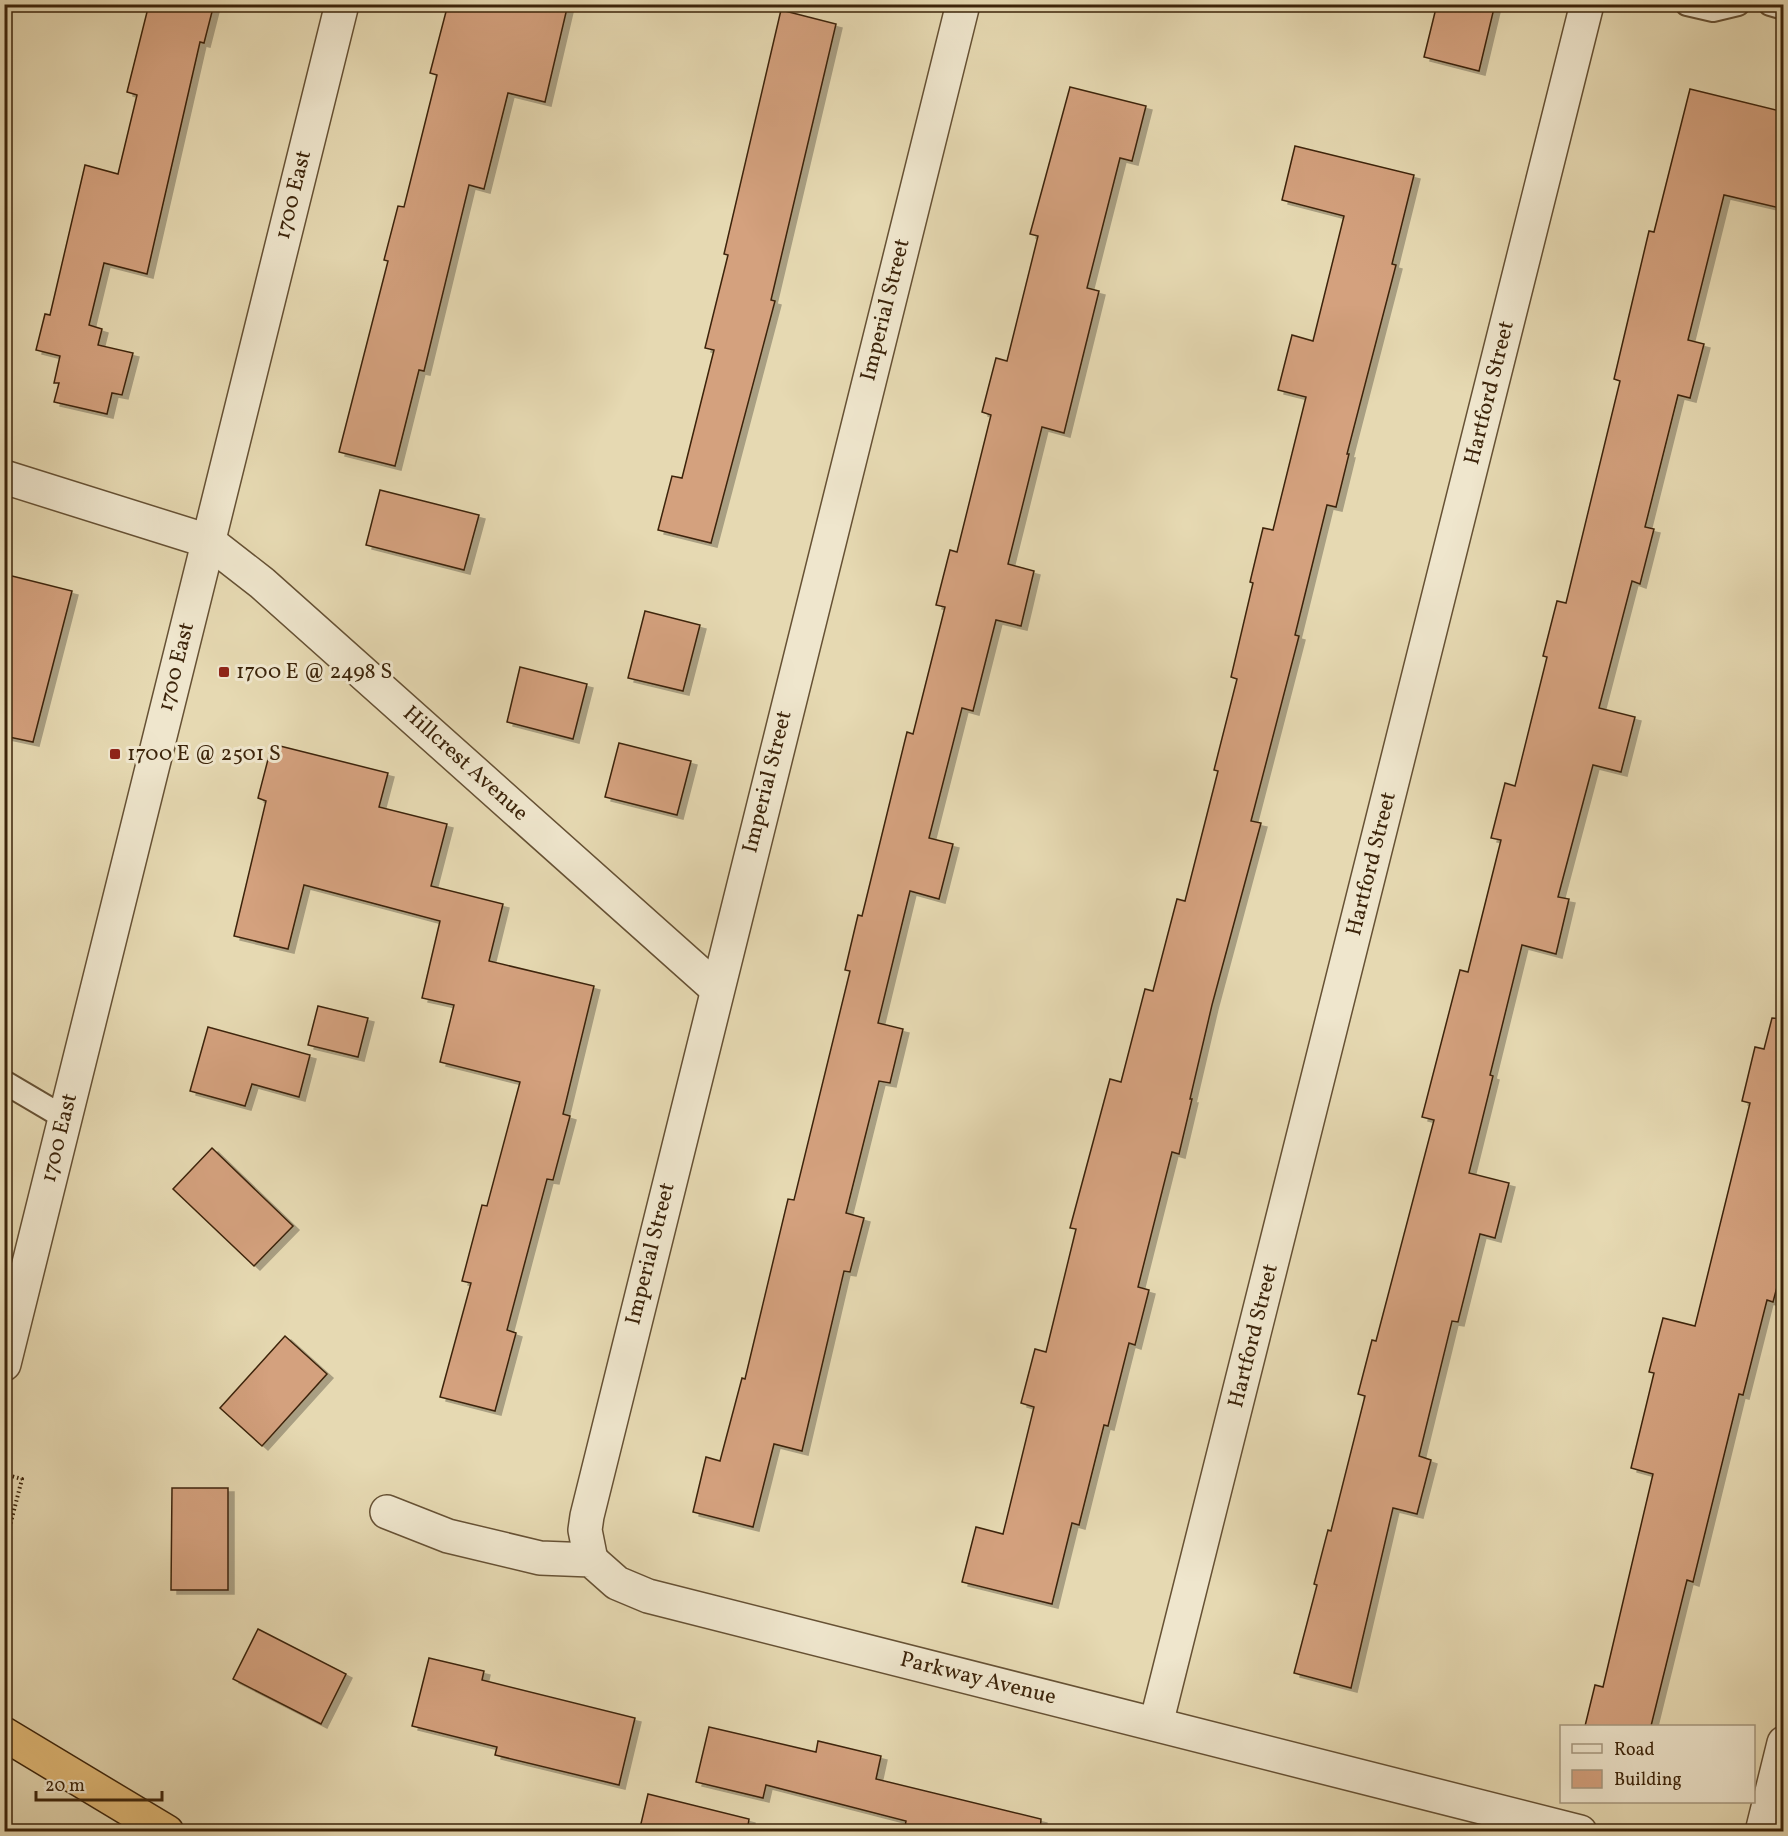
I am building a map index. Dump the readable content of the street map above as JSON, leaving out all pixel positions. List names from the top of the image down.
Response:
{
  "streets": {
    "street": [
      "1700 East",
      "Imperial Street",
      "Hartford Street",
      "Hillcrest Avenue",
      "Parkway Avenue"
    ]
  },
  "crossings": [
    ["1700 East", "Hillcrest Avenue"],
    ["Imperial Street", "Hillcrest Avenue"],
    ["Imperial Street", "Parkway Avenue"],
    ["Hartford Street", "Parkway Avenue"]
  ],
  "places": {
    "transit": ["1700 E @ 2498 S", "1700 E @ 2501 S"]
  },
  "legend": ["Road", "Building"],
  "scale_bar": "20 m"
}
